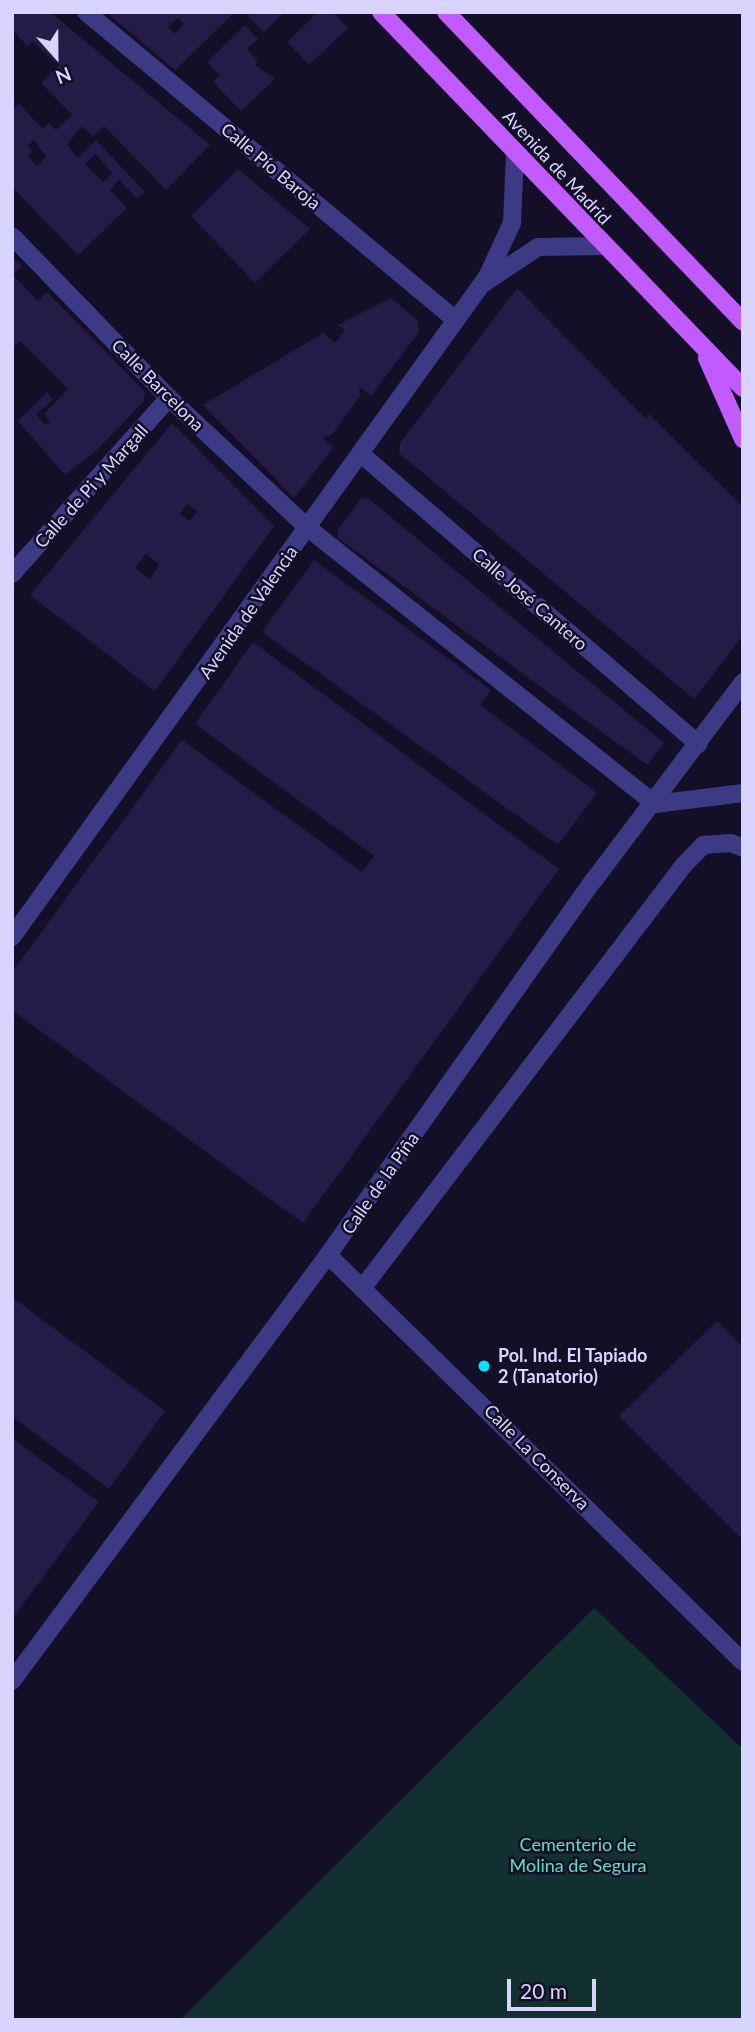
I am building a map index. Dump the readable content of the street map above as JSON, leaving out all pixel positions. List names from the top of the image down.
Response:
{
  "streets": {
    "main road": ["Avenida de Madrid"],
    "street": [
      "Calle Pío Baroja",
      "Calle Barcelona",
      "Calle de Pi y Margall",
      "Calle José Cantero",
      "Avenida de Valencia",
      "Calle de la Piña",
      "Calle La Conserva"
    ]
  },
  "crossings": [
    ["Calle Pío Baroja", "Avenida de Valencia"],
    ["Avenida de Madrid", "Avenida de Valencia"],
    ["Calle Barcelona", "Calle de Pi y Margall"],
    ["Calle Barcelona", "Avenida de Valencia"],
    ["Calle Barcelona", "Calle de la Piña"],
    ["Calle José Cantero", "Avenida de Valencia"],
    ["Calle José Cantero", "Calle de la Piña"],
    ["Calle de la Piña", "Calle La Conserva"]
  ],
  "parks": ["Cementerio de Molina de Segura"],
  "places": ["Pol. Ind. El Tapiado 2 (Tanatorio)"],
  "scale_bar": "20 m",
  "north": "bottom"
}
